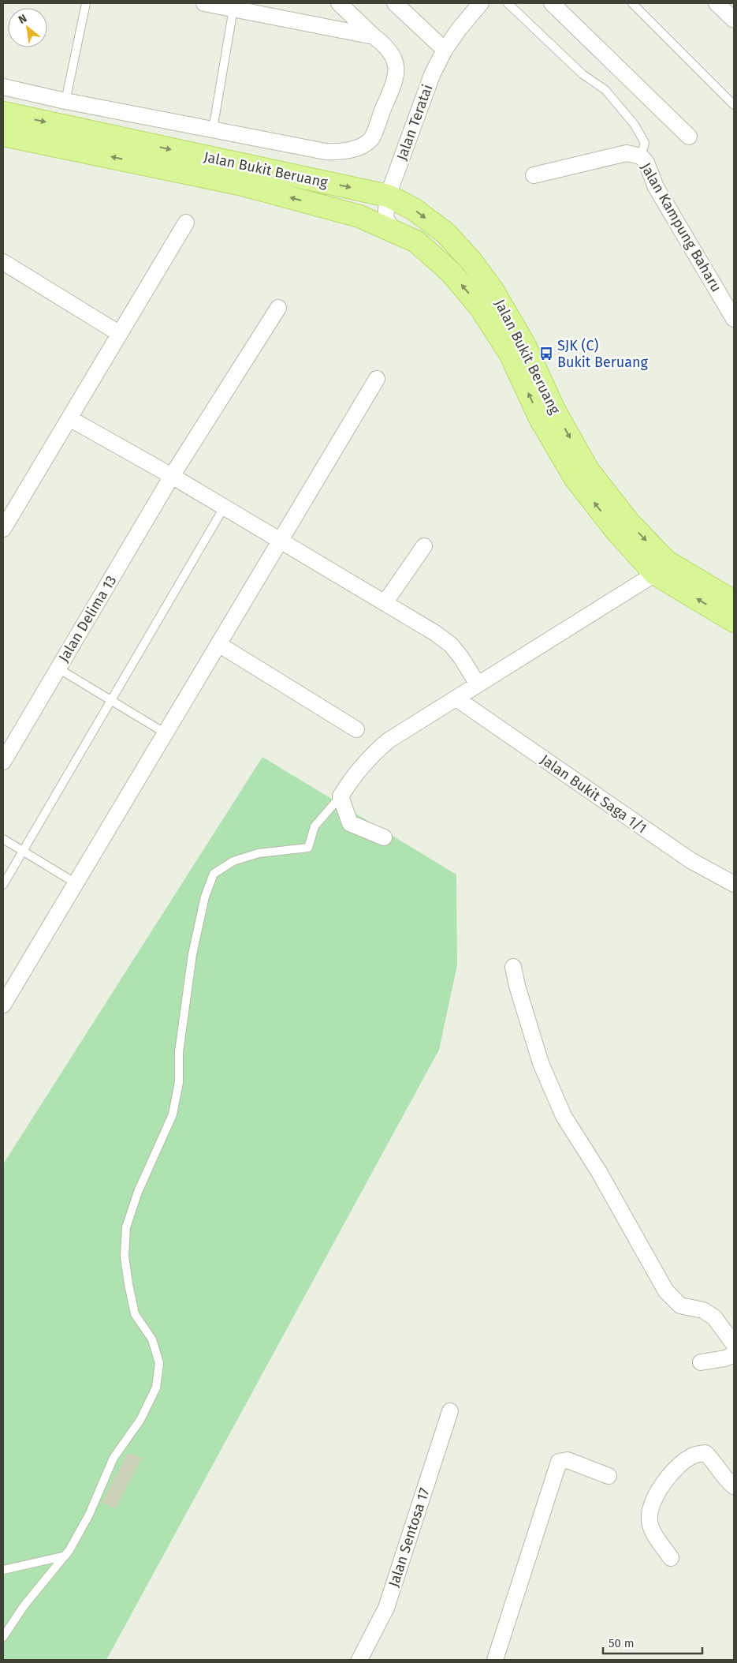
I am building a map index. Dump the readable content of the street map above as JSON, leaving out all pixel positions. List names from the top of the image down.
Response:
{
  "streets": {
    "main road": ["Jalan Bukit Beruang"],
    "street": [
      "Jalan Teratai",
      "Jalan Kampung Baharu",
      "Jalan Delima 13",
      "Jalan Bukit Saga 1/1",
      "Jalan Sentosa 17"
    ]
  },
  "crossings": [
    ["Jalan Teratai", "Jalan Bukit Beruang"]
  ],
  "places": {
    "bus stop": ["SJK (C) Bukit Beruang"]
  },
  "scale_bar": "50 m",
  "north": "top left"
}
